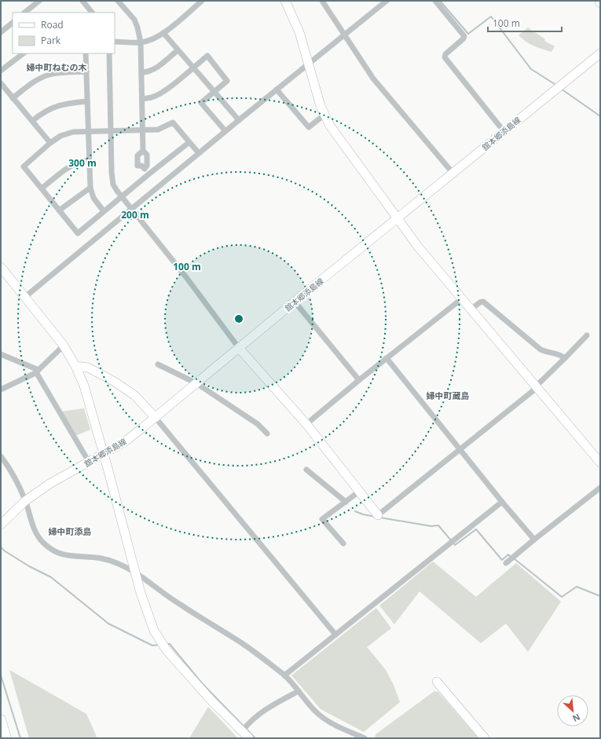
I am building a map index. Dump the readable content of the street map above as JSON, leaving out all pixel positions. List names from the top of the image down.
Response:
{
  "streets": {
    "street": ["舘本郷添島線"]
  },
  "districts": ["婦中町ねむの木", "婦中町蔵島", "婦中町添島"],
  "legend": ["Road", "Park"],
  "scale_bar": "100 m",
  "north": "bottom right",
  "rings": ["300 m", "200 m", "100 m"]
}
